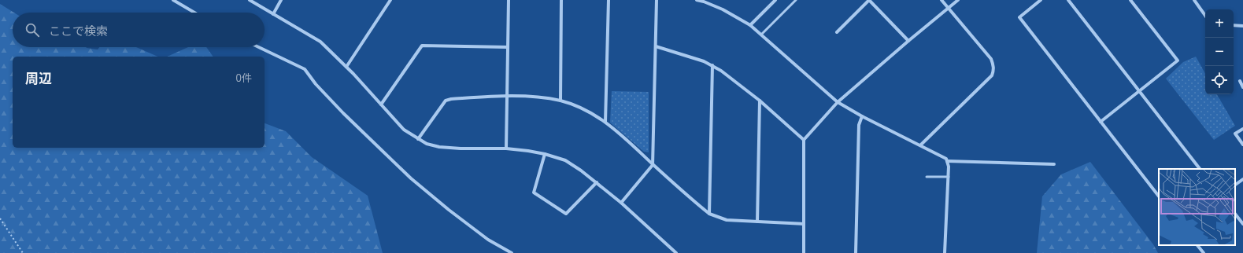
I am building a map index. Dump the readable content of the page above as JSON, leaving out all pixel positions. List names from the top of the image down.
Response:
{
  "page": {
    "map_buttons": ["+", "−"],
    "search": "ここで検索",
    "heading": ["周辺", "0件"]
  }
}
